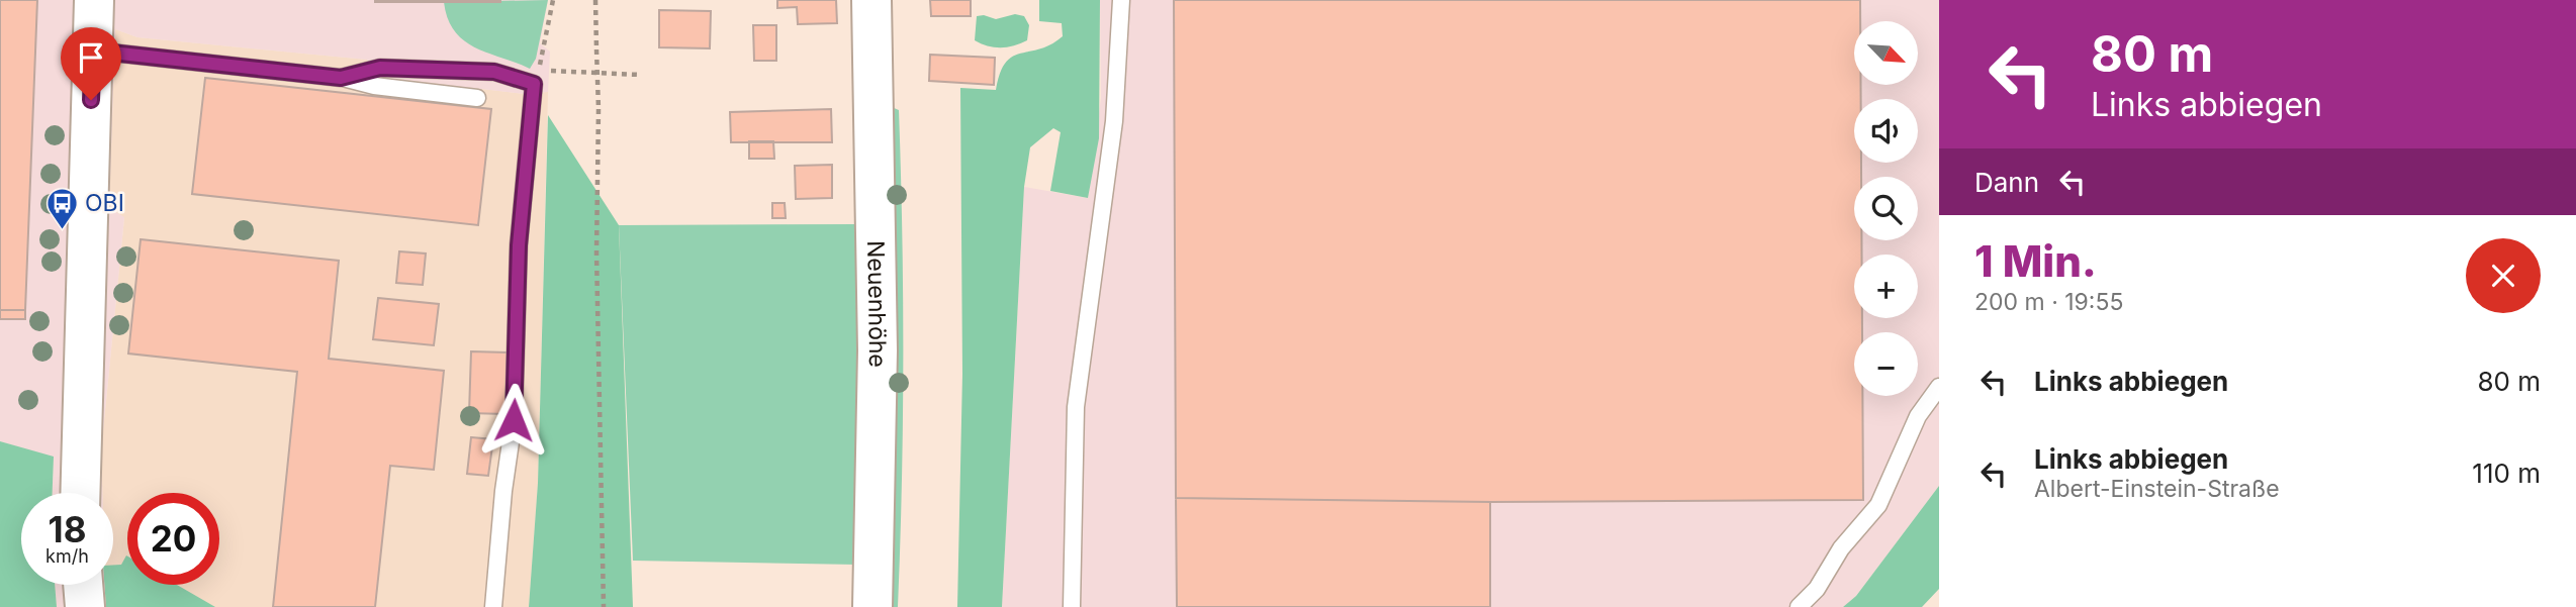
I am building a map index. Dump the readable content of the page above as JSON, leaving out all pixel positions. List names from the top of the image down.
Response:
{
  "streets": {
    "main road": ["Neuenhöhe"]
  },
  "places": {
    "bus stop": ["OBI"]
  },
  "north": "bottom right",
  "page": {
    "turn": ["80 m", "Links abbiegen"],
    "map_buttons": ["+", "−"],
    "then": "Dann",
    "heading": ["1 Min.", "200 m · 19:55"],
    "list": [
      {
        "name": "Links abbiegen",
        "value": "80 m"
      },
      {
        "name": "Links abbiegen",
        "note": "Albert-Einstein-Straße",
        "value": "110 m"
      }
    ],
    "speed": "18 km/h",
    "limit": "20"
  }
}
